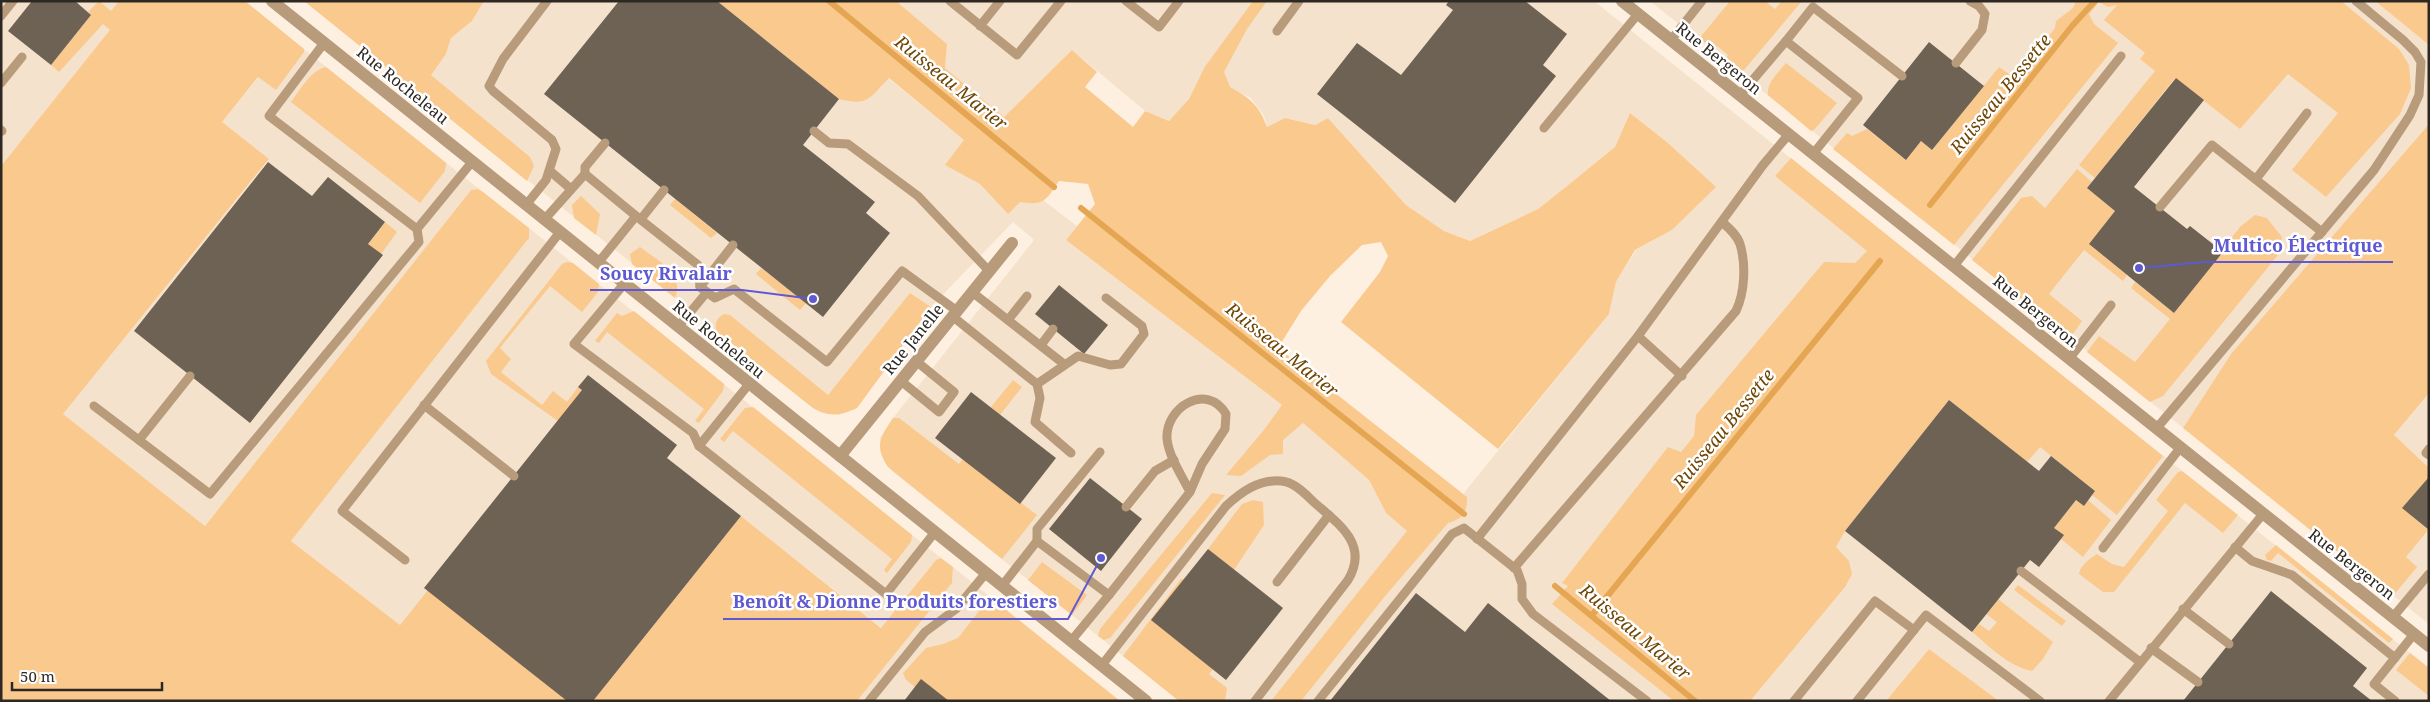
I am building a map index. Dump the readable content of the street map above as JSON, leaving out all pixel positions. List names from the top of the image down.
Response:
{
  "streets": {
    "street": ["Rue Bergeron", "Rue Rocheleau", "Rue Janelle"]
  },
  "crossings": [
    ["Rue Rocheleau", "Rue Janelle"]
  ],
  "water": ["Ruisseau Marier", "Ruisseau Bessette"],
  "places": ["Multico Électrique", "Soucy Rivalair", "Benoît & Dionne Produits forestiers"],
  "scale_bar": "50 m"
}
